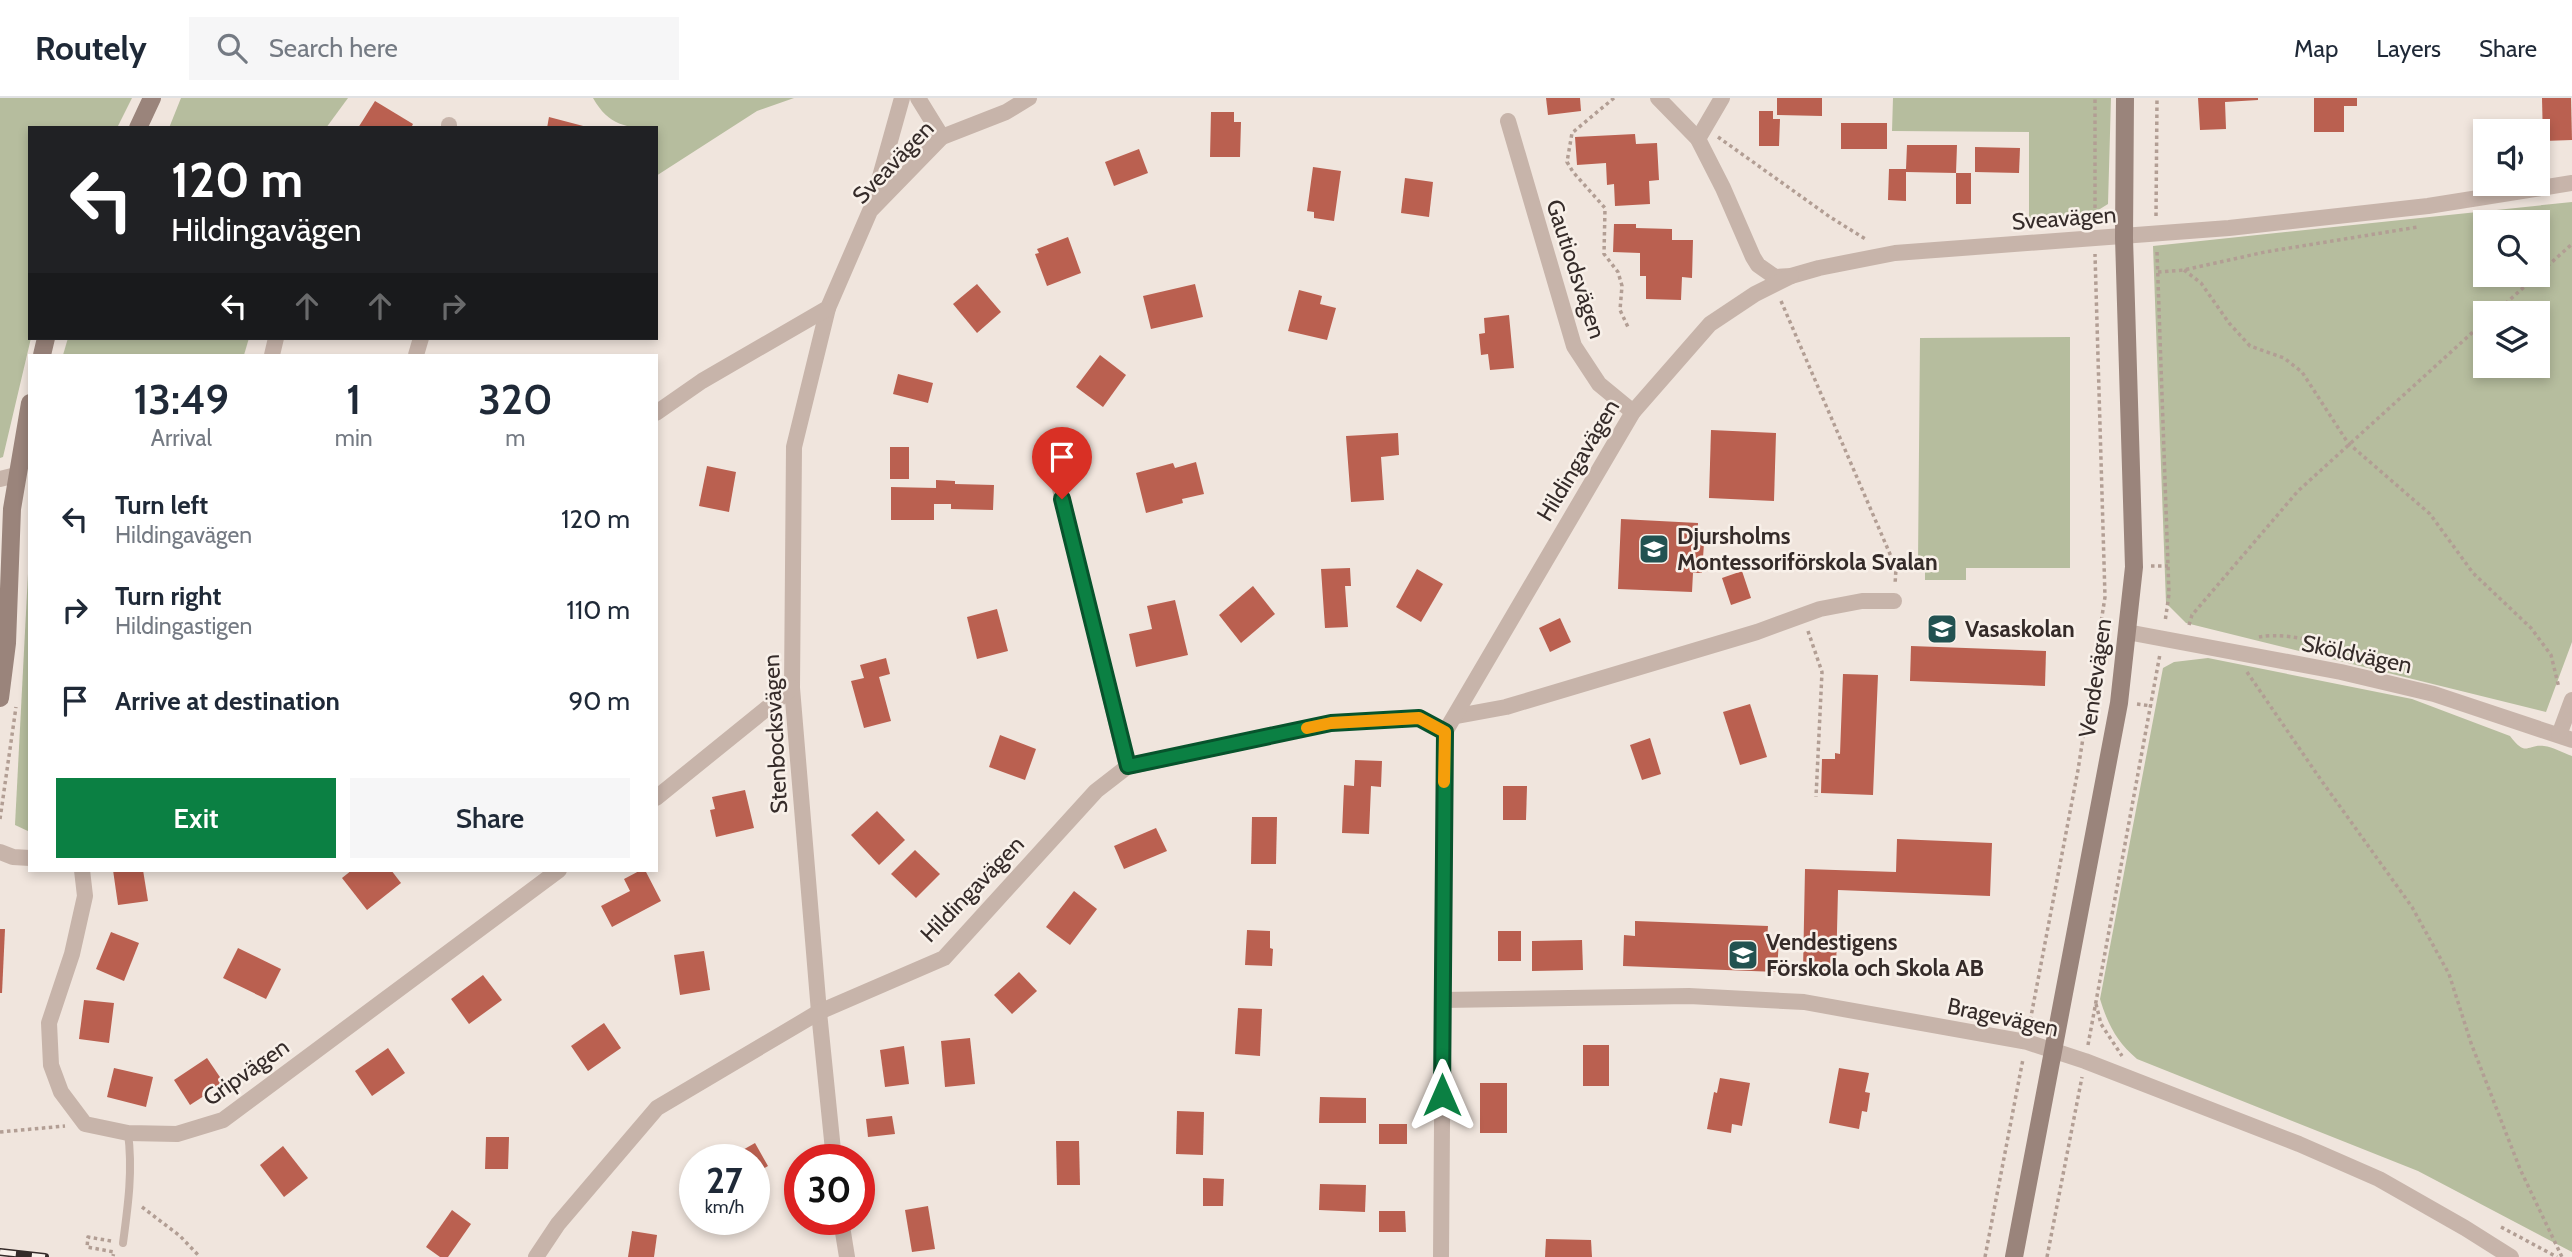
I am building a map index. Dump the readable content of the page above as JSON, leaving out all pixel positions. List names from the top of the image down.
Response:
{
  "streets": {
    "street": [
      "Sveavägen",
      "Gautiodsvägen",
      "Hildingavägen",
      "Sköldvägen",
      "Vendevägen",
      "Stenbocksvägen",
      "Bragevägen",
      "Gripvägen"
    ]
  },
  "crossings": [
    ["Sveavägen", "Hildingavägen"],
    ["Sveavägen", "Vendevägen"],
    ["Sveavägen", "Stenbocksvägen"],
    ["Gautiodsvägen", "Hildingavägen"],
    ["Hildingavägen", "Stenbocksvägen"],
    ["Sköldvägen", "Vendevägen"],
    ["Vendevägen", "Bragevägen"]
  ],
  "places": {
    "school or university": ["Djursholms Montessoriförskola Svalan", "Vasaskolan", "Vendestigens Förskola och Skola AB"]
  },
  "page": {
    "header": "Routely",
    "search": "Search here",
    "nav": ["Map", "Layers", "Share"],
    "turn": ["120 m", "Hildingavägen"],
    "eta": [
      "13:49",
      "Arrival",
      "1",
      "min",
      "320",
      "m"
    ],
    "list": [
      {
        "name": "Turn left",
        "note": "Hildingavägen",
        "value": "120 m"
      },
      {
        "name": "Turn right",
        "note": "Hildingastigen",
        "value": "110 m"
      },
      {
        "name": "Arrive at destination",
        "value": "90 m"
      }
    ],
    "buttons": ["Exit", "Share"],
    "speed": "27 km/h",
    "limit": "30"
  }
}
